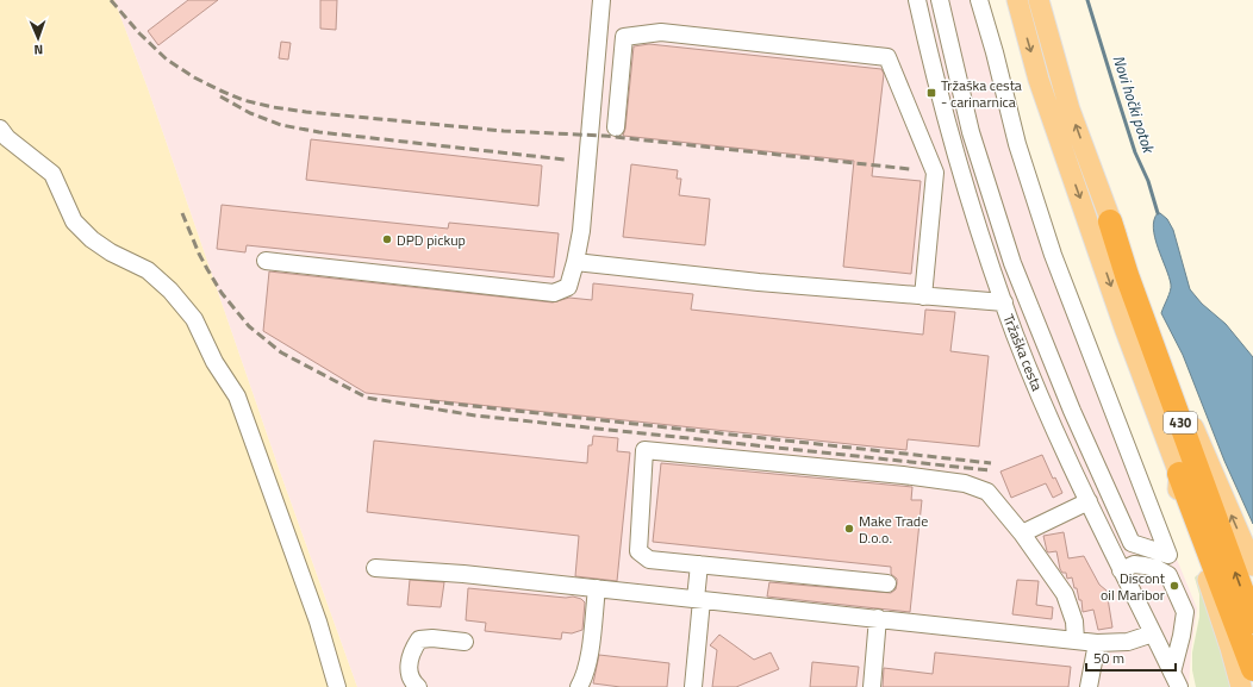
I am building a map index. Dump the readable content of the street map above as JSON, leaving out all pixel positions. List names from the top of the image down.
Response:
{
  "streets": {
    "highway": ["430"],
    "street": ["Tržaška cesta"]
  },
  "water": ["Novi hočki potok"],
  "places": {
    "transit": ["Tržaška cesta - carinarnica"],
    "other": ["DPD pickup", "Make Trade D.o.o.", "Discont oil Maribor"]
  },
  "scale_bar": "50 m",
  "north": "bottom"
}
